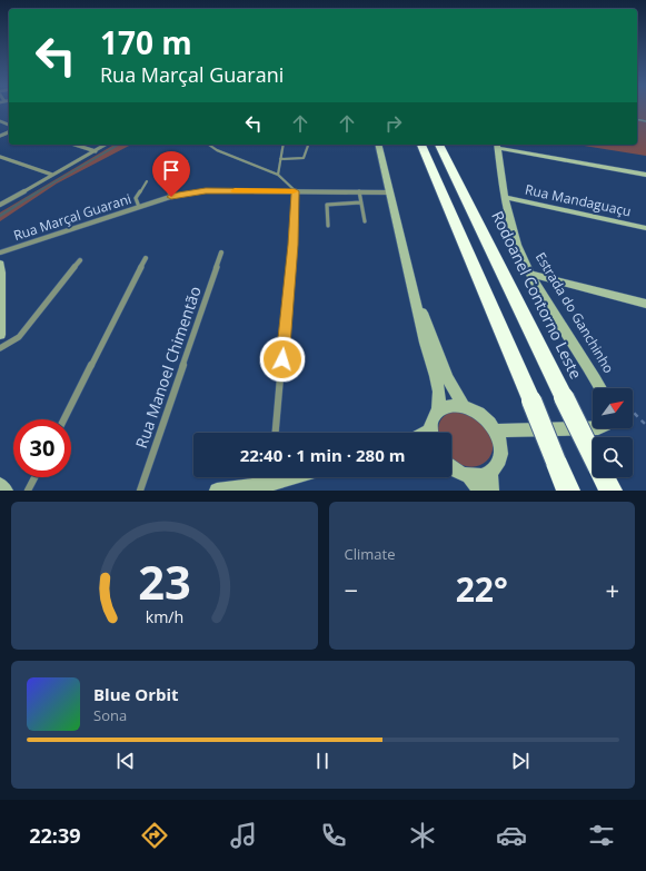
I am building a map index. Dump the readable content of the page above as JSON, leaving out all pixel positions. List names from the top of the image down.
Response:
{
  "streets": {
    "highway": ["Rodoanel Contorno Leste"],
    "main road": ["Rua Mandaguaçu", "Estrada do Ganchinho"],
    "street": ["Rua Marçal Guarani", "Rua Manoel Chimentão"]
  },
  "crossings": [
    ["Rua Mandaguaçu", "Estrada do Ganchinho"]
  ],
  "north": "top right",
  "page": {
    "turn": ["170 m", "Rua Marçal Guarani"],
    "limit": "30",
    "trip": "22:40 · 1 min · 280 m",
    "tile": "Climate",
    "heat": ["−", "22°", "+"],
    "song": ["Blue Orbit", "Sona"],
    "tabs": "22:39",
    "gauge": ["23", "km/h"]
  }
}
